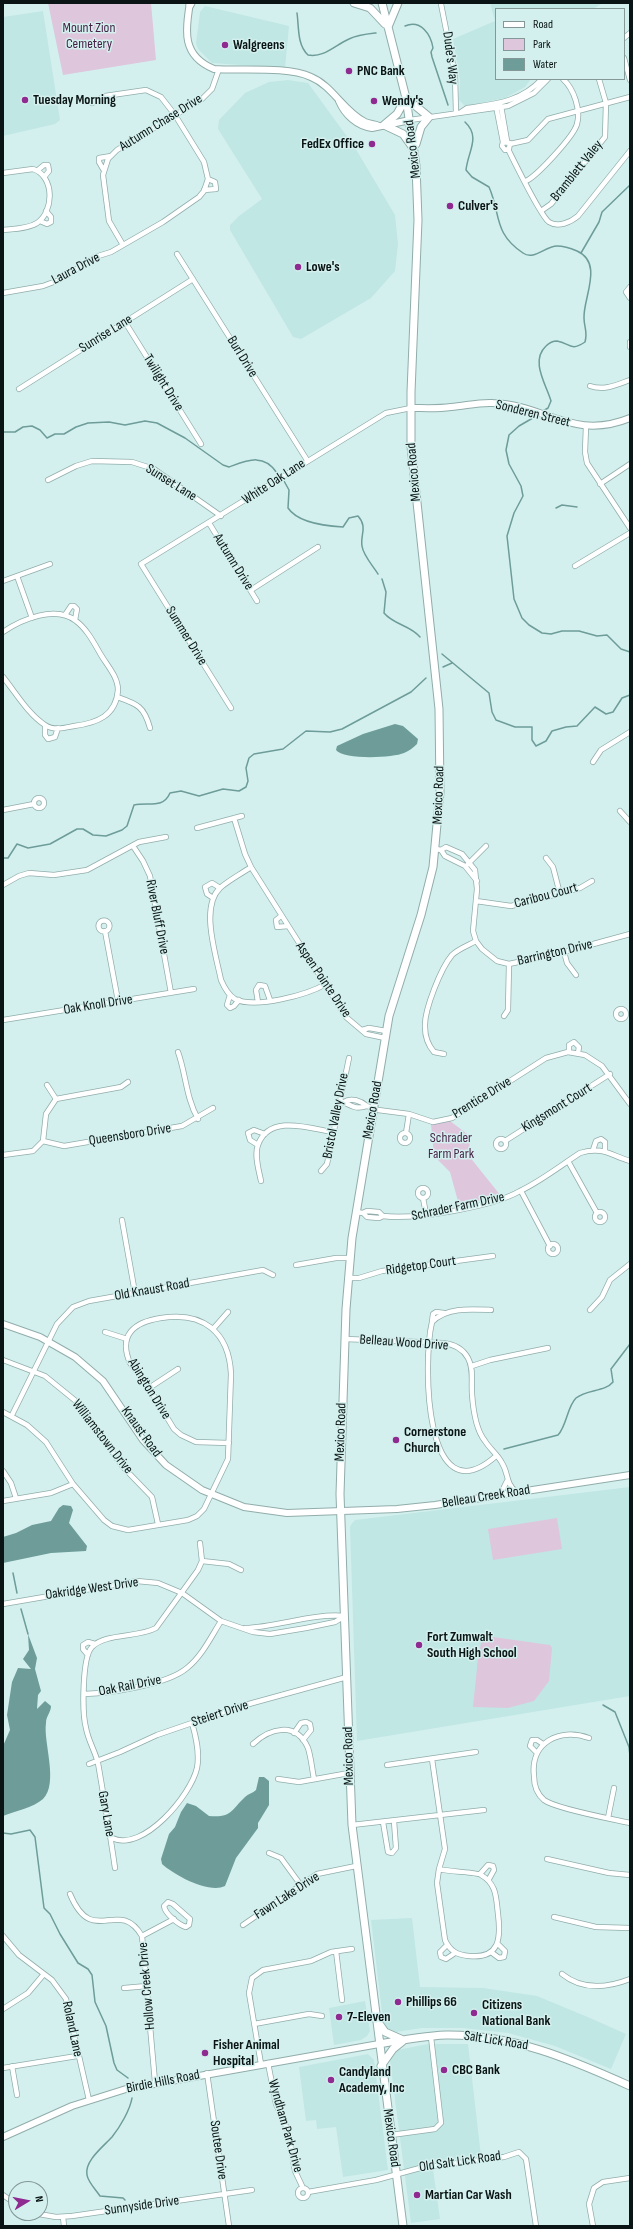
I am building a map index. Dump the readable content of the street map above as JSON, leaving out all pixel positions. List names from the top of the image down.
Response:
{
  "streets": {
    "main road": [
      "Mexico Road",
      "Sonderen Street",
      "Knaust Road",
      "Belleau Creek Road",
      "Salt Lick Road",
      "Birdie Hills Road"
    ],
    "street": [
      "Dude's Way",
      "Autumn Chase Drive",
      "Bramblett Valey",
      "Laura Drive",
      "Sunrise Lane",
      "Burl Drive",
      "Twilight Drive",
      "White Oak Lane",
      "Sunset Lane",
      "Autumn Drive",
      "Summer Drive",
      "Caribou Court",
      "River Bluff Drive",
      "Barrington Drive",
      "Aspen Pointe Drive",
      "Oak Knoll Drive",
      "Prentice Drive",
      "Kingsmont Court",
      "Bristol Valley Drive",
      "Queensboro Drive",
      "Schrader Farm Drive",
      "Ridgetop Court",
      "Old Knaust Road",
      "Belleau Wood Drive",
      "Abington Drive",
      "Williamstown Drive",
      "Oakridge West Drive",
      "Oak Rail Drive",
      "Steiert Drive",
      "Gary Lane",
      "Fawn Lake Drive",
      "Hollow Creek Drive",
      "Roland Lane",
      "Wyndham Park Drive",
      "Soutee Drive",
      "Old Salt Lick Road",
      "Sunnyside Drive"
    ]
  },
  "crossings": [
    ["Autumn Chase Drive", "Laura Drive"],
    ["Mexico Road", "Sonderen Street"],
    ["Mexico Road", "White Oak Lane"],
    ["Mexico Road", "Aspen Pointe Drive"],
    ["Mexico Road", "Prentice Drive"],
    ["Mexico Road", "Schrader Farm Drive"],
    ["Mexico Road", "Ridgetop Court"],
    ["Mexico Road", "Belleau Wood Drive"],
    ["Mexico Road", "Knaust Road"],
    ["Mexico Road", "Belleau Creek Road"],
    ["Mexico Road", "Oakridge West Drive"],
    ["Mexico Road", "Steiert Drive"],
    ["Mexico Road", "Fawn Lake Drive"],
    ["Mexico Road", "Salt Lick Road"],
    ["Mexico Road", "Birdie Hills Road"],
    ["Mexico Road", "Wyndham Park Drive"],
    ["Mexico Road", "Old Salt Lick Road"],
    ["Sunrise Lane", "Burl Drive"],
    ["Sunrise Lane", "Twilight Drive"],
    ["Burl Drive", "White Oak Lane"],
    ["Sonderen Street", "White Oak Lane"],
    ["White Oak Lane", "Sunset Lane"],
    ["White Oak Lane", "Autumn Drive"],
    ["White Oak Lane", "Summer Drive"],
    ["River Bluff Drive", "Oak Knoll Drive"],
    ["Prentice Drive", "Kingsmont Court"],
    ["Prentice Drive", "Bristol Valley Drive"],
    ["Old Knaust Road", "Abington Drive"],
    ["Old Knaust Road", "Knaust Road"],
    ["Old Knaust Road", "Williamstown Drive"],
    ["Abington Drive", "Knaust Road"],
    ["Abington Drive", "Williamstown Drive"],
    ["Knaust Road", "Belleau Creek Road"],
    ["Oakridge West Drive", "Oak Rail Drive"],
    ["Oak Rail Drive", "Gary Lane"],
    ["Steiert Drive", "Gary Lane"],
    ["Hollow Creek Drive", "Birdie Hills Road"],
    ["Roland Lane", "Birdie Hills Road"],
    ["Salt Lick Road", "Birdie Hills Road"],
    ["Birdie Hills Road", "Wyndham Park Drive"],
    ["Birdie Hills Road", "Soutee Drive"],
    ["Wyndham Park Drive", "Old Salt Lick Road"],
    ["Soutee Drive", "Sunnyside Drive"]
  ],
  "parks": ["Mount Zion Cemetery", "Schrader Farm Park"],
  "places": [
    "Walgreens",
    "PNC Bank",
    "Tuesday Morning",
    "Wendy's",
    "FedEx Office",
    "Culver's",
    "Lowe's",
    "Cornerstone Church",
    "Fort Zumwalt South High School",
    "Phillips 66",
    "Citizens National Bank",
    "7-Eleven",
    "Fisher Animal Hospital",
    "CBC Bank",
    "Candyland Academy, Inc",
    "Martian Car Wash"
  ],
  "legend": ["Road", "Park", "Water"],
  "north": "right"
}
